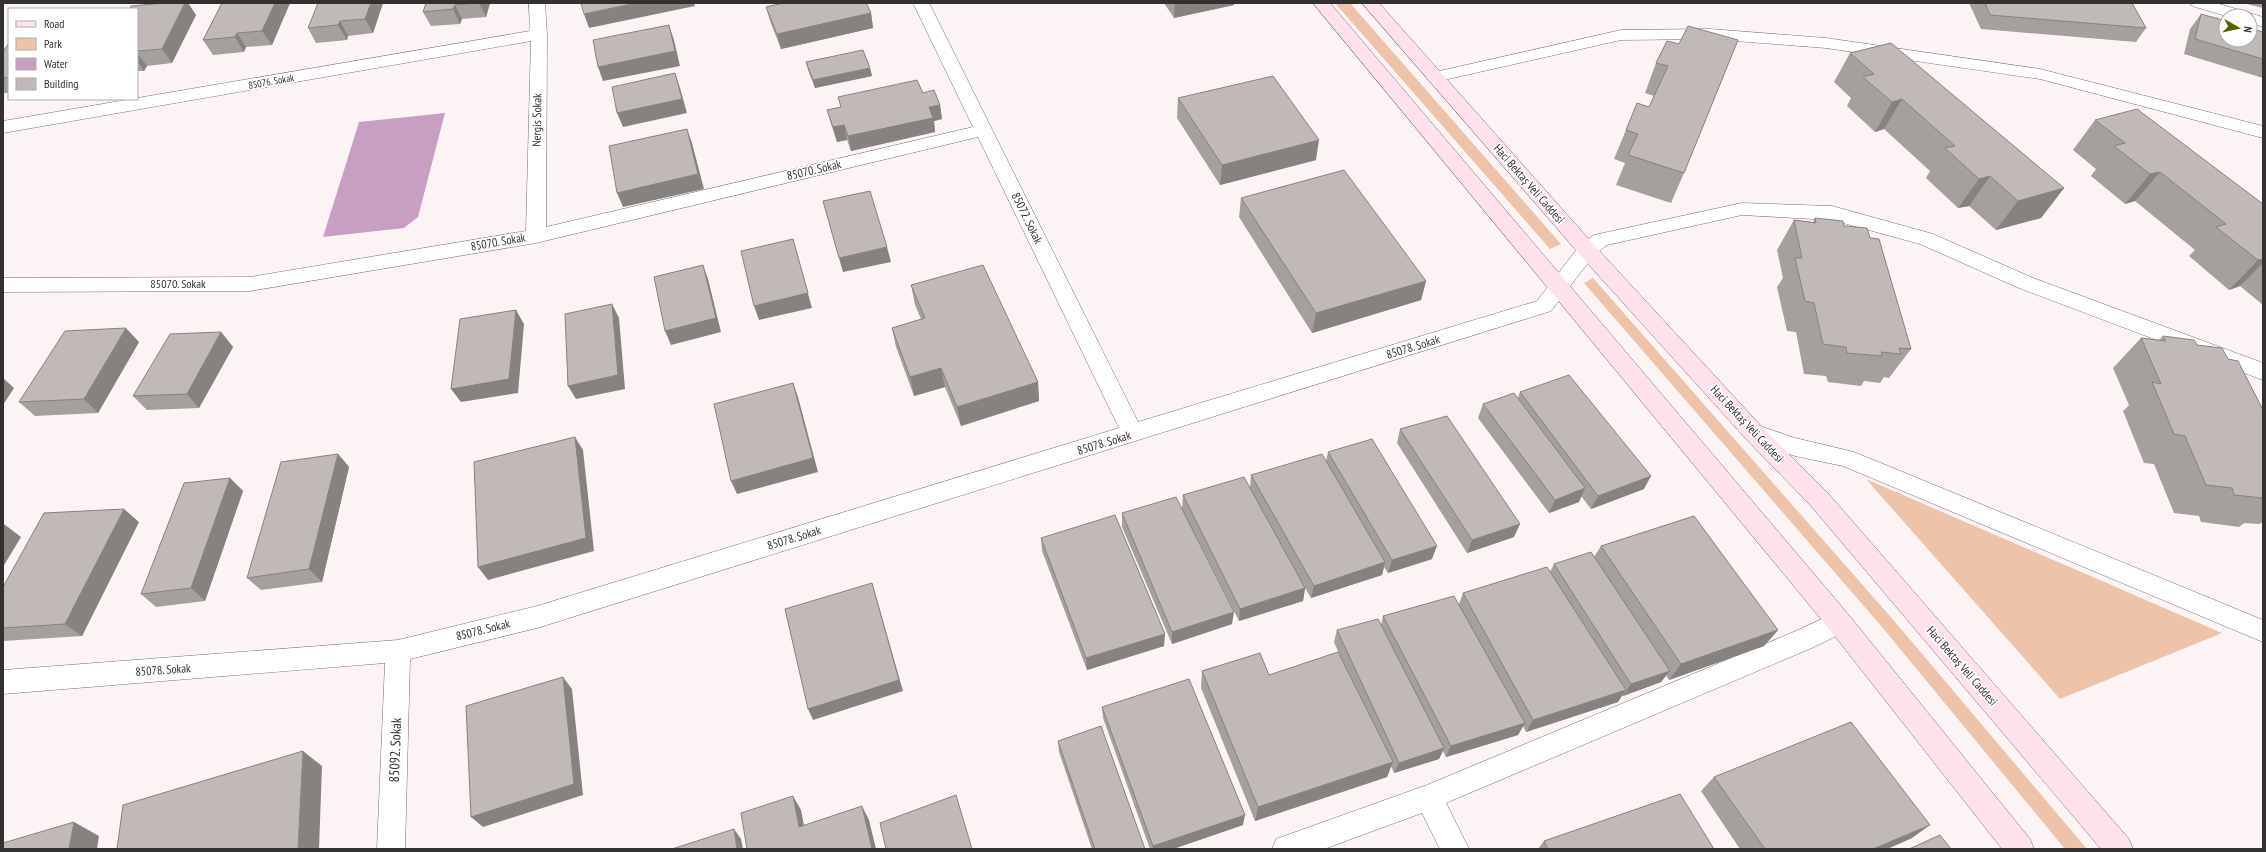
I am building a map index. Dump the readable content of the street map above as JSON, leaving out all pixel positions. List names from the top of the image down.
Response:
{
  "streets": {
    "main road": ["Haci Bektaş Veli Caddesi"],
    "street": [
      "85076. Sokak",
      "Nergis Sokak",
      "85070. Sokak",
      "85072. Sokak",
      "85078. Sokak",
      "85092. Sokak"
    ]
  },
  "crossings": [
    ["85076. Sokak", "Nergis Sokak"],
    ["Nergis Sokak", "85070. Sokak"],
    ["85070. Sokak", "85072. Sokak"],
    ["Haci Bektaş Veli Caddesi", "85078. Sokak"],
    ["85072. Sokak", "85078. Sokak"],
    ["85078. Sokak", "85092. Sokak"]
  ],
  "legend": [
    "Road",
    "Park",
    "Water",
    "Building"
  ],
  "north": "right"
}
